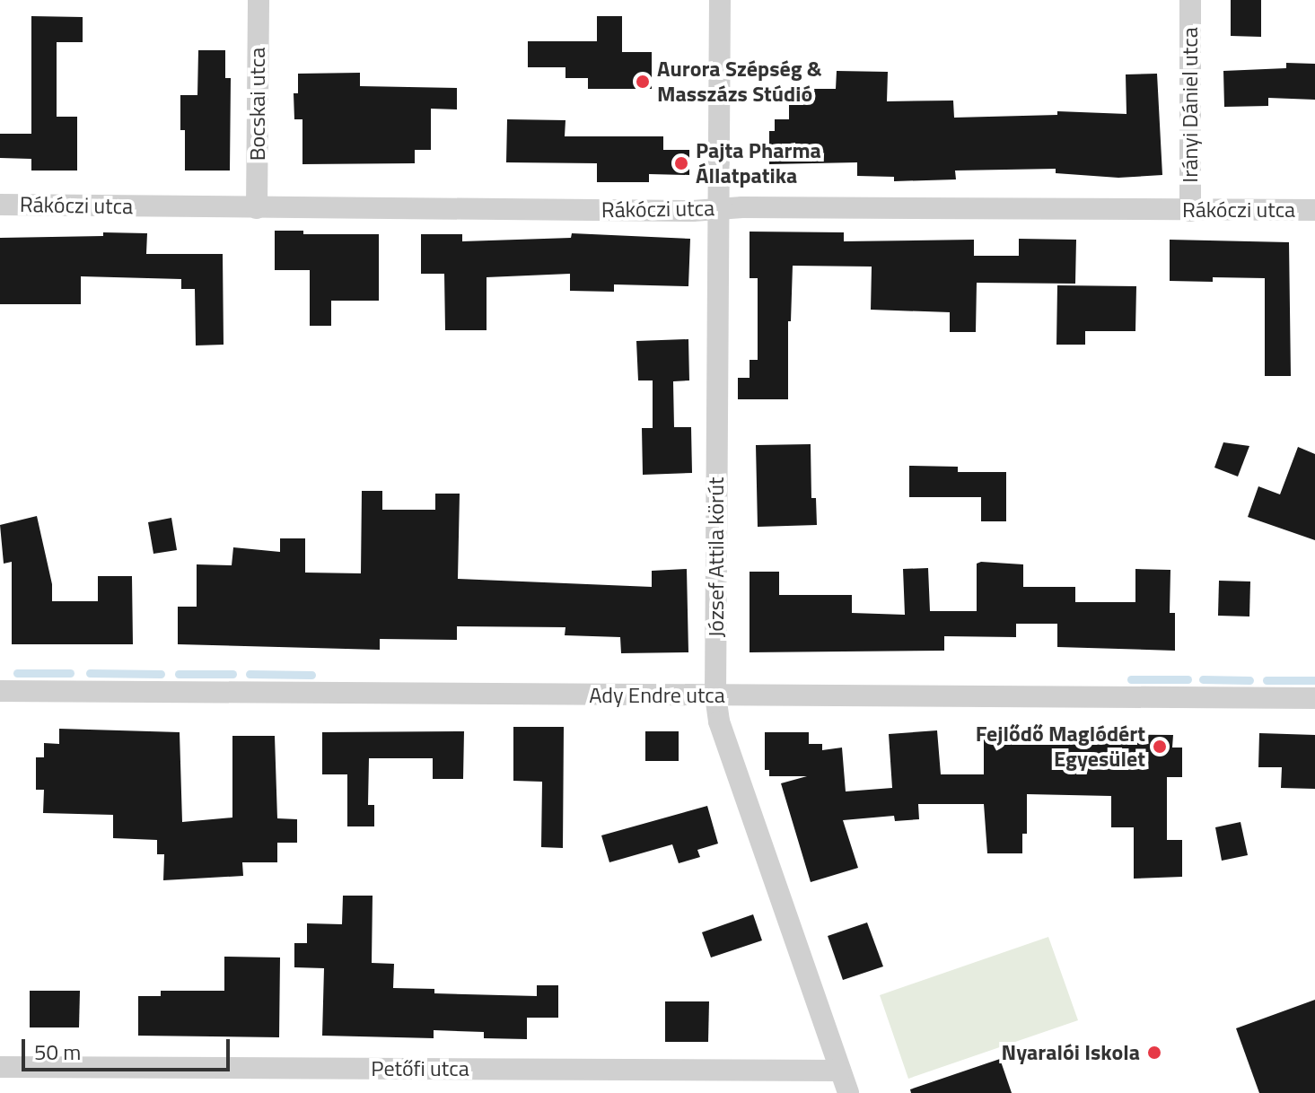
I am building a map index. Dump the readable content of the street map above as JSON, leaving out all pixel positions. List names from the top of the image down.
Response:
{
  "streets": {
    "street": [
      "Bocskai utca",
      "Irányi Dániel utca",
      "Rákóczi utca",
      "József Attila körút",
      "Ady Endre utca",
      "Petőfi utca"
    ]
  },
  "crossings": [
    ["Bocskai utca", "Rákóczi utca"],
    ["Irányi Dániel utca", "Rákóczi utca"],
    ["Rákóczi utca", "József Attila körút"],
    ["József Attila körút", "Ady Endre utca"],
    ["József Attila körút", "Petőfi utca"]
  ],
  "places": [
    "Aurora Szépség & Masszázs Stúdió",
    "Pajta Pharma Állatpatika",
    "Fejlődő Maglódért Egyesület",
    "Nyaralói Iskola"
  ],
  "scale_bar": "50 m"
}
